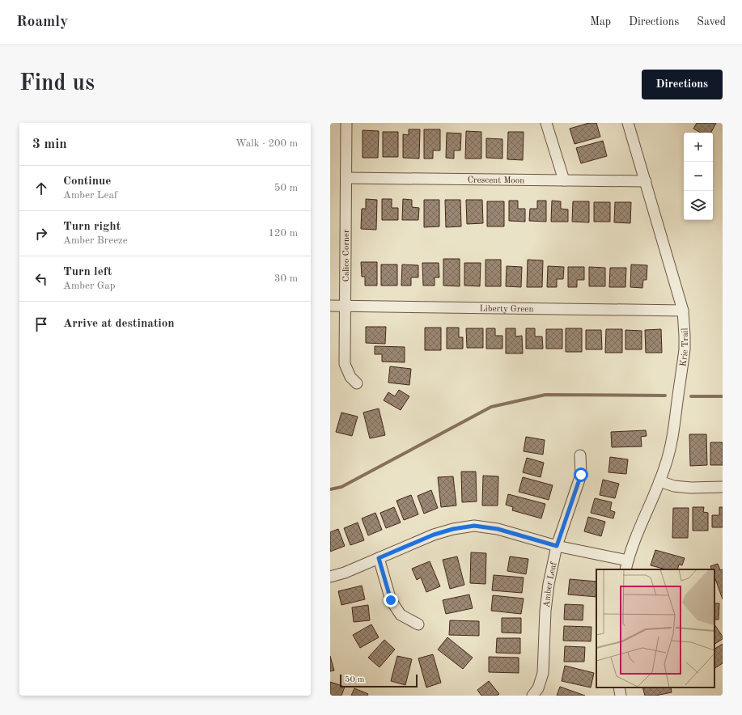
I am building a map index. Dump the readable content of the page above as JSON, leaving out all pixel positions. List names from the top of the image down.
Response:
{
  "streets": {
    "street": [
      "Crescent Moon",
      "Calico Corner",
      "Liberty Green",
      "Krie Trail",
      "Amber Leaf"
    ]
  },
  "crossings": [
    ["Crescent Moon", "Calico Corner"],
    ["Crescent Moon", "Krie Trail"],
    ["Calico Corner", "Liberty Green"],
    ["Liberty Green", "Krie Trail"]
  ],
  "scale_bar": "50 m",
  "page": {
    "header": "Roamly",
    "nav": ["Map", "Directions", "Saved"],
    "buttons": "Directions",
    "title": "Find us",
    "heading": ["3 min", "Walk · 200 m"],
    "map_buttons": ["+", "−"],
    "list": [
      ["Continue", "Amber Leaf", "50 m"],
      ["Turn right", "Amber Breeze", "120 m"],
      ["Turn left", "Amber Gap", "30 m"],
      "Arrive at destination"
    ],
    "scale": "50 m"
  }
}
